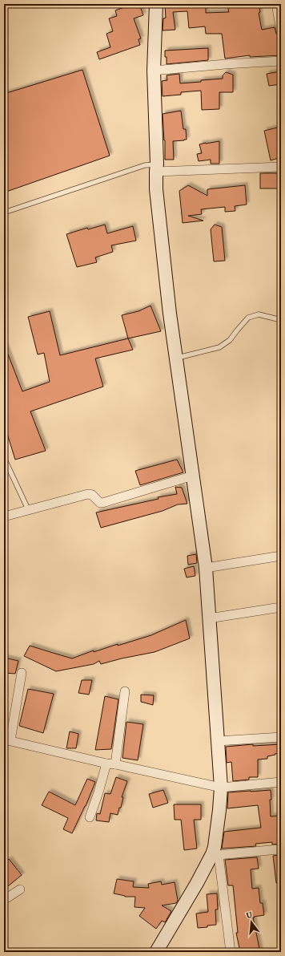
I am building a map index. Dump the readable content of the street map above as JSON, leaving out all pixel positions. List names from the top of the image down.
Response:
{
  "north": "top"
}
